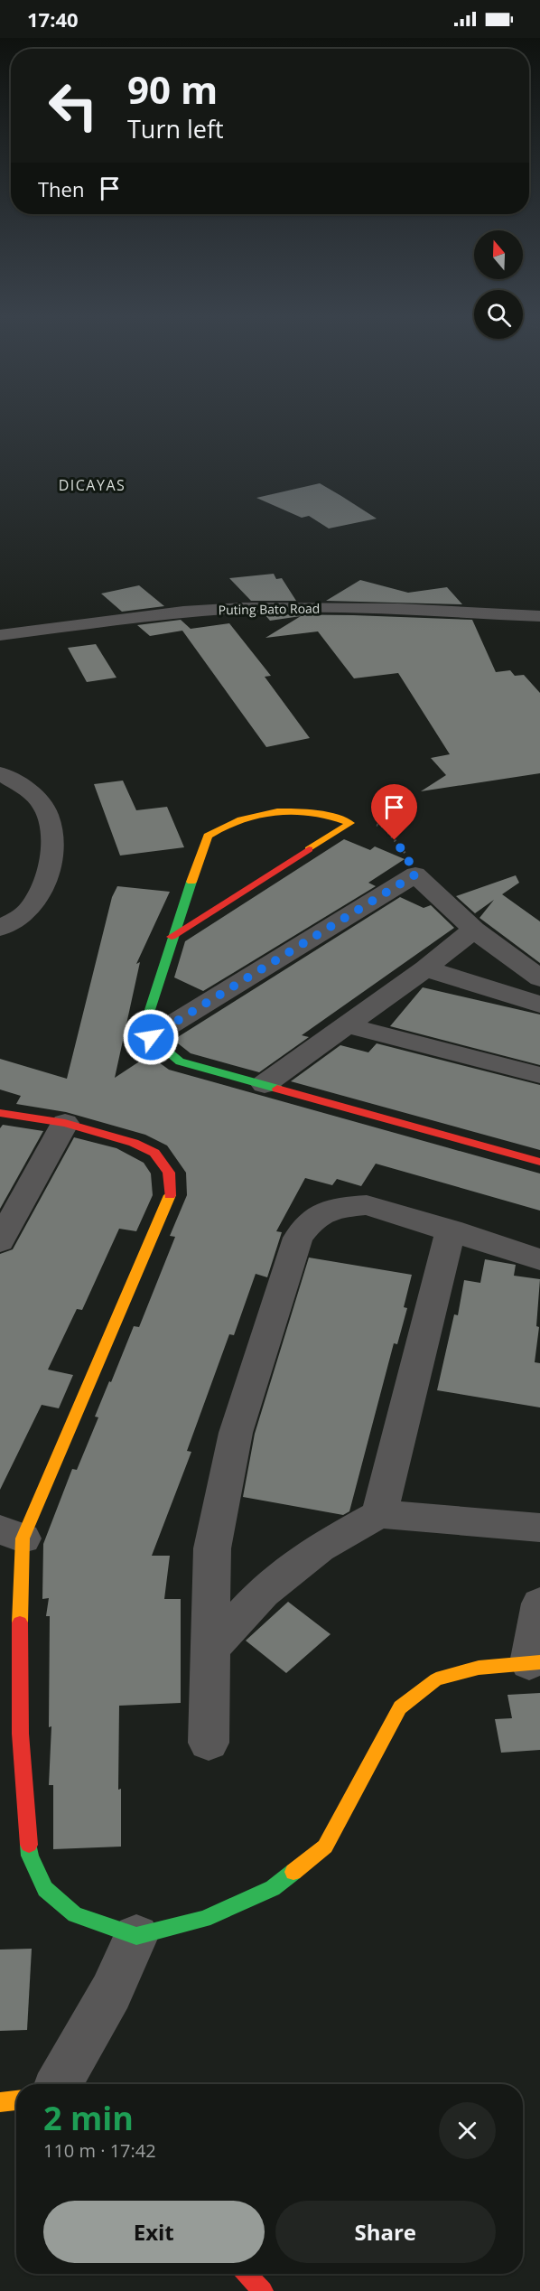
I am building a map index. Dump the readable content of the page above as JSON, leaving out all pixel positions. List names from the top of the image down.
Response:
{
  "streets": {
    "street": ["Puting Bato Road"]
  },
  "districts": ["DICAYAS"],
  "north": "top",
  "page": {
    "status": "17:40",
    "turn": ["90 m", "Turn left"],
    "then": "Then",
    "heading": ["2 min", "110 m · 17:42"],
    "buttons": ["Exit", "Share"]
  }
}
